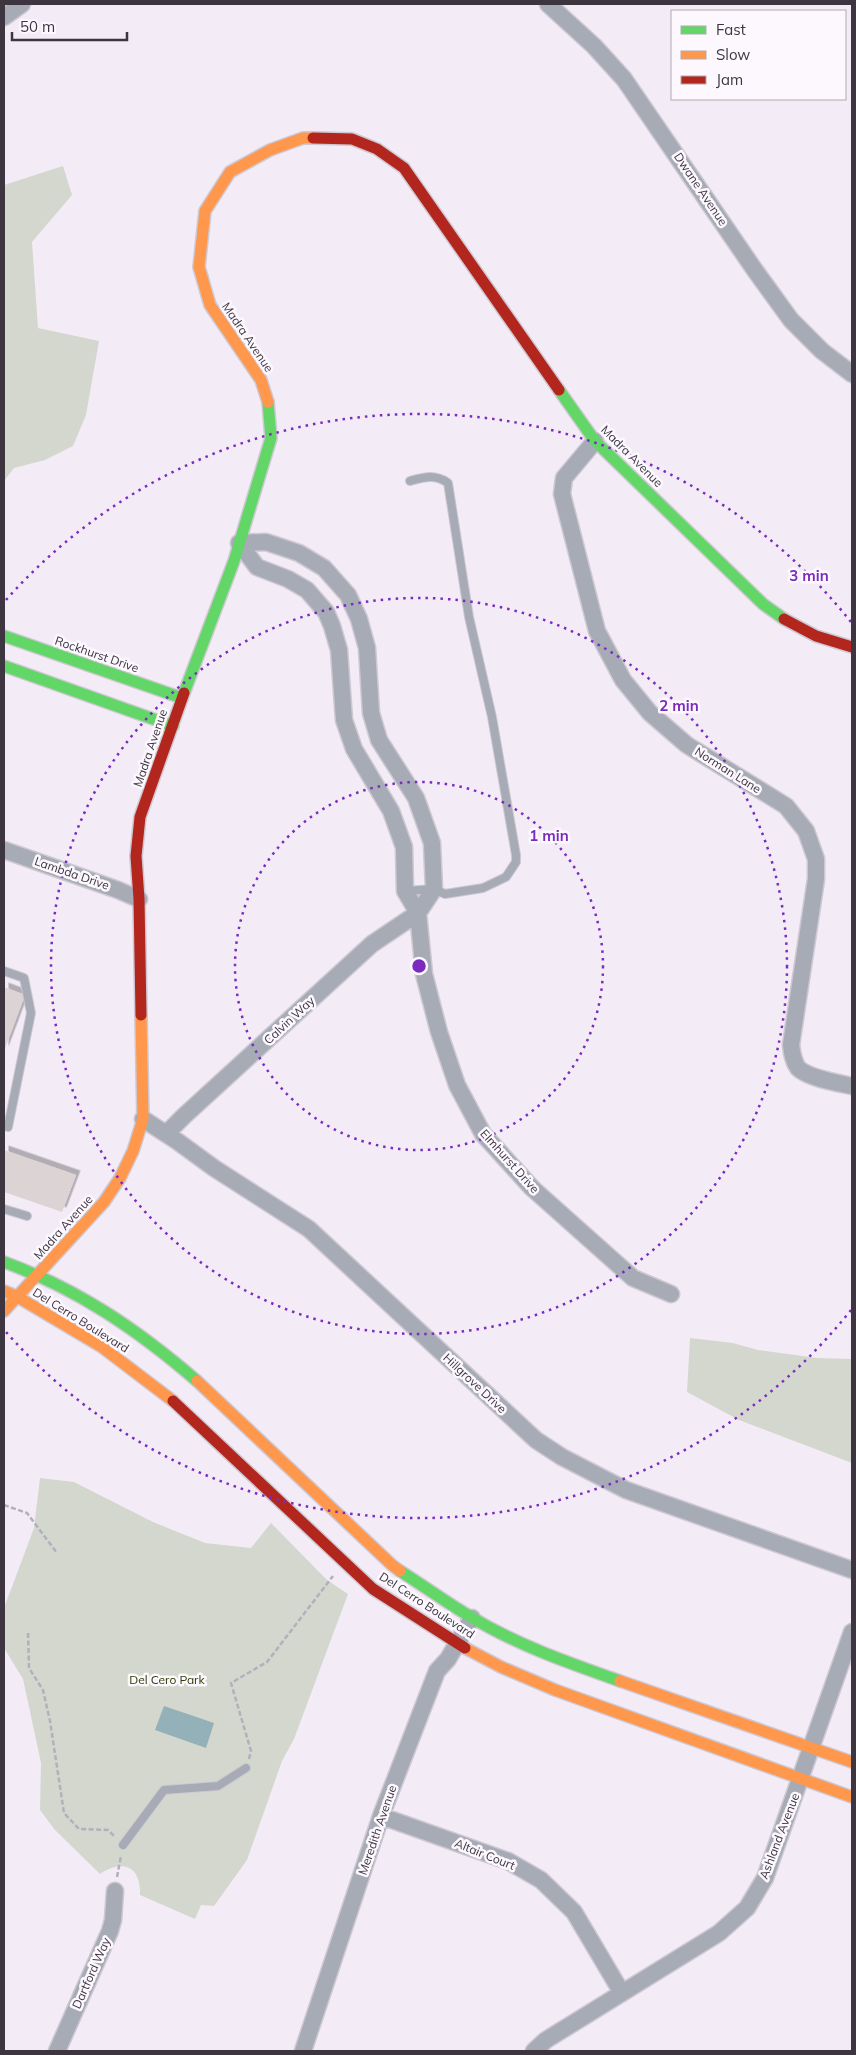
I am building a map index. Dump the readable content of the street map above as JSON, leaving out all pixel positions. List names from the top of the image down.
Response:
{
  "streets": {
    "street": [
      "Dwane Avenue",
      "Madra Avenue",
      "Rockhurst Drive",
      "Norman Lane",
      "Lambda Drive",
      "Calvin Way",
      "Elmhurst Drive",
      "Del Cerro Boulevard",
      "Hillgrove Drive",
      "Meredith Avenue",
      "Ashland Avenue",
      "Altair Court",
      "Dartford Way"
    ]
  },
  "crossings": [
    ["Madra Avenue", "Rockhurst Drive"],
    ["Madra Avenue", "Norman Lane"],
    ["Madra Avenue", "Lambda Drive"],
    ["Madra Avenue", "Elmhurst Drive"],
    ["Madra Avenue", "Del Cerro Boulevard"],
    ["Madra Avenue", "Hillgrove Drive"],
    ["Calvin Way", "Elmhurst Drive"],
    ["Calvin Way", "Hillgrove Drive"],
    ["Del Cerro Boulevard", "Meredith Avenue"],
    ["Del Cerro Boulevard", "Ashland Avenue"],
    ["Meredith Avenue", "Altair Court"],
    ["Ashland Avenue", "Altair Court"]
  ],
  "parks": ["Del Cero Park"],
  "legend": ["Fast", "Slow", "Jam"],
  "scale_bar": "50 m",
  "rings": ["3 min", "2 min", "1 min"]
}
